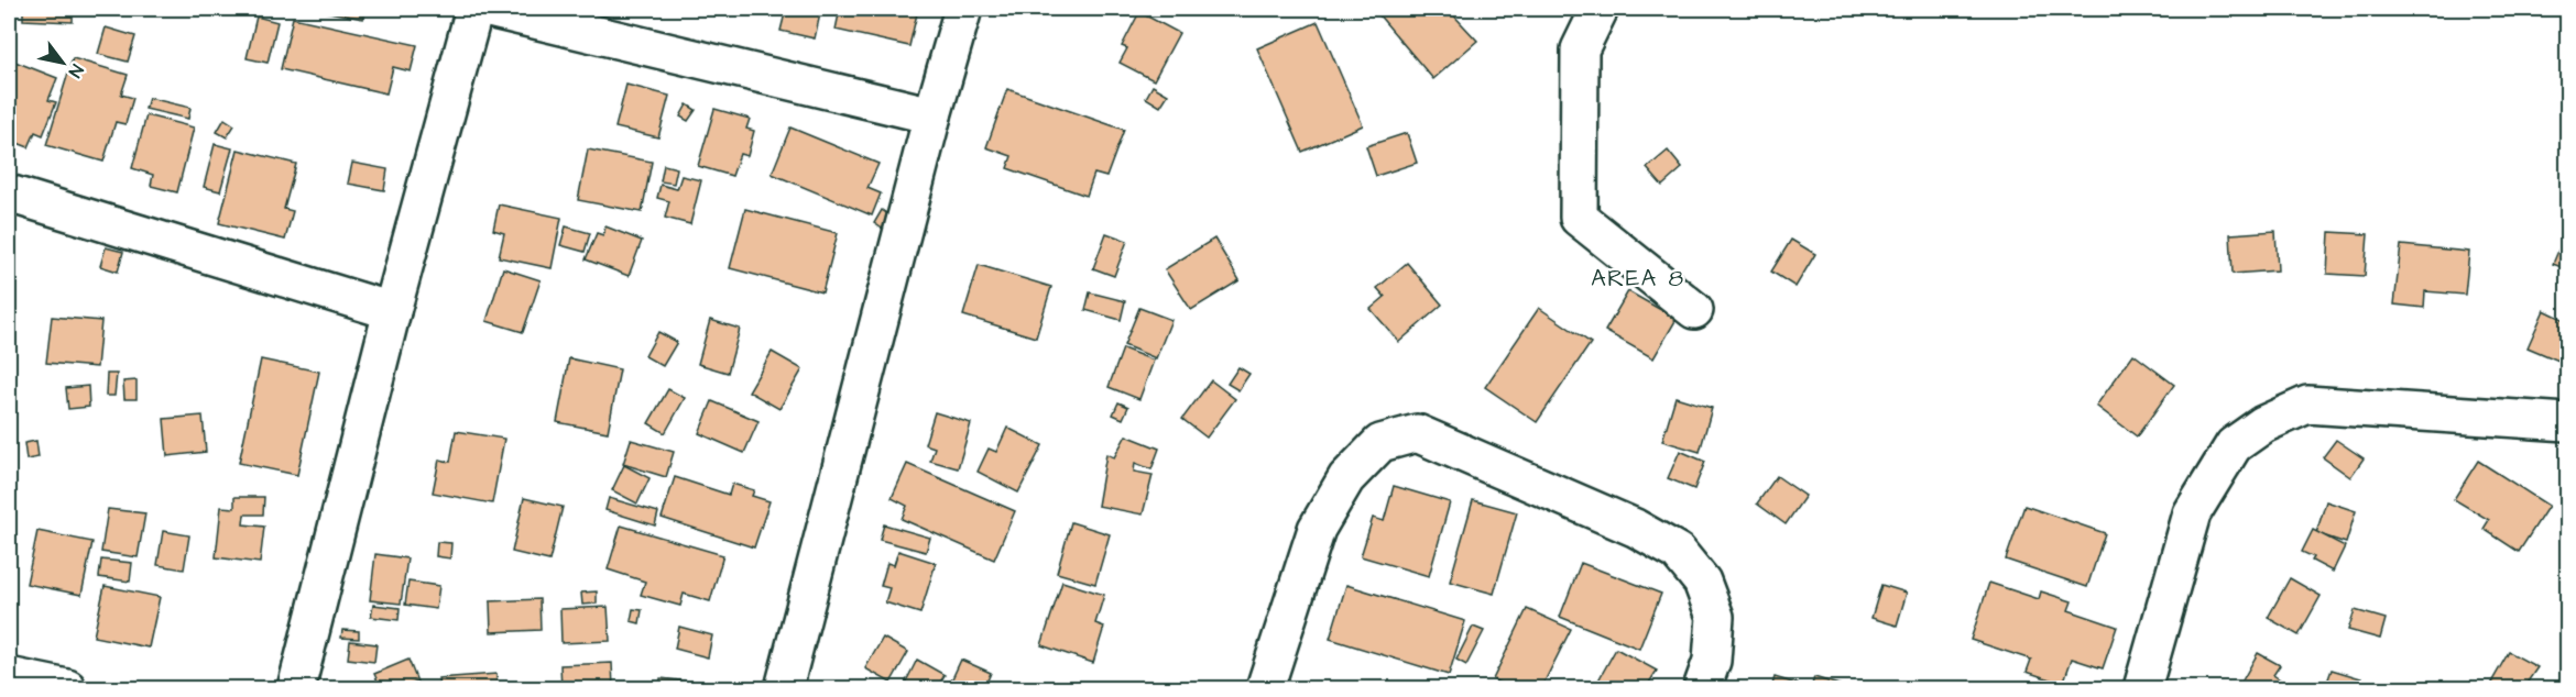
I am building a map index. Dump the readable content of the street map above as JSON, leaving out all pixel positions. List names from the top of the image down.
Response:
{
  "districts": ["AREA 8"],
  "north": "bottom right"
}
